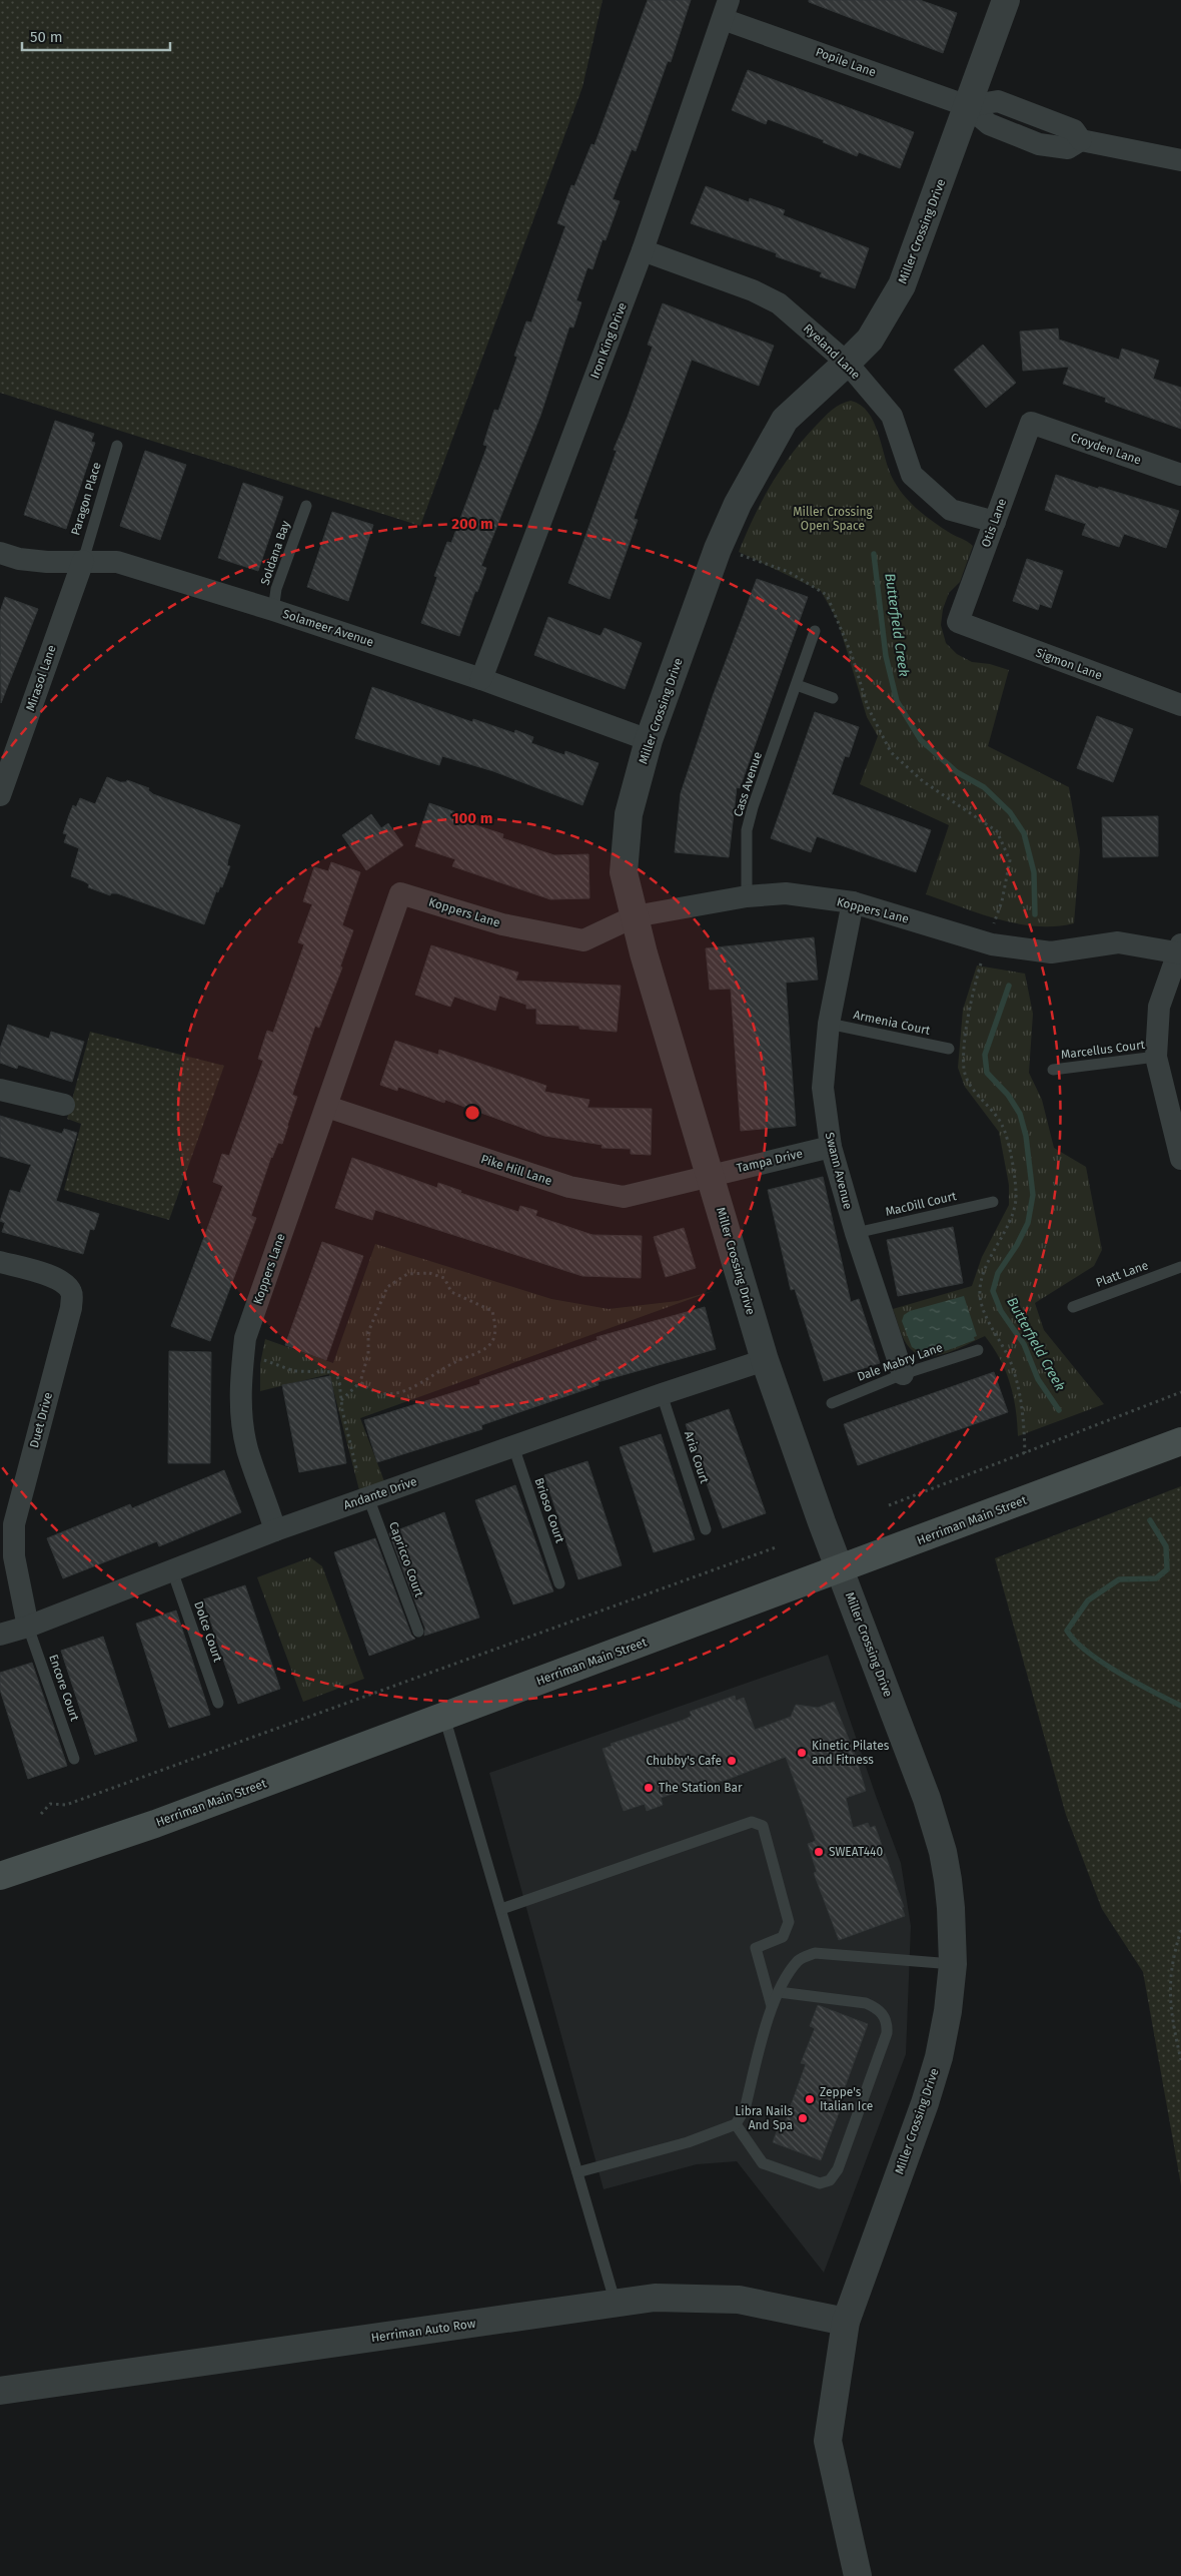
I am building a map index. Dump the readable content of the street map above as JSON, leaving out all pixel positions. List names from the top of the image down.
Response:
{
  "streets": {
    "main road": ["Herriman Main Street"],
    "street": [
      "Popile Lane",
      "Miller Crossing Drive",
      "Iron King Drive",
      "Ryeland Lane",
      "Croyden Lane",
      "Otis Lane",
      "Solameer Avenue",
      "Sigmon Lane",
      "Mirasol Lane",
      "Koppers Lane",
      "Tampa Drive",
      "Pike Hill Lane",
      "Swann Avenue",
      "Duet Drive",
      "Andante Drive",
      "Herriman Auto Row"
    ],
    "lane": [
      "Paragon Place",
      "Soldana Bay",
      "Cass Avenue",
      "Armenia Court",
      "Marcellus Court",
      "MacDill Court",
      "Platt Lane",
      "Dale Mabry Lane",
      "Aria Court",
      "Brioso Court",
      "Capricco Court",
      "Dolce Court",
      "Encore Court"
    ]
  },
  "crossings": [
    ["Popile Lane", "Miller Crossing Drive"],
    ["Popile Lane", "Iron King Drive"],
    ["Miller Crossing Drive", "Ryeland Lane"],
    ["Miller Crossing Drive", "Solameer Avenue"],
    ["Miller Crossing Drive", "Koppers Lane"],
    ["Miller Crossing Drive", "Tampa Drive"],
    ["Miller Crossing Drive", "Pike Hill Lane"],
    ["Miller Crossing Drive", "Andante Drive"],
    ["Miller Crossing Drive", "Herriman Main Street"],
    ["Miller Crossing Drive", "Herriman Auto Row"],
    ["Iron King Drive", "Ryeland Lane"],
    ["Iron King Drive", "Solameer Avenue"],
    ["Ryeland Lane", "Otis Lane"],
    ["Croyden Lane", "Otis Lane"],
    ["Paragon Place", "Solameer Avenue"],
    ["Paragon Place", "Mirasol Lane"],
    ["Otis Lane", "Sigmon Lane"],
    ["Soldana Bay", "Solameer Avenue"],
    ["Solameer Avenue", "Mirasol Lane"],
    ["Cass Avenue", "Koppers Lane"],
    ["Koppers Lane", "Pike Hill Lane"],
    ["Koppers Lane", "Swann Avenue"],
    ["Koppers Lane", "Andante Drive"],
    ["Armenia Court", "Swann Avenue"],
    ["Tampa Drive", "Pike Hill Lane"],
    ["Tampa Drive", "Swann Avenue"],
    ["Swann Avenue", "MacDill Court"],
    ["Swann Avenue", "Dale Mabry Lane"],
    ["Duet Drive", "Andante Drive"],
    ["Duet Drive", "Encore Court"],
    ["Aria Court", "Andante Drive"],
    ["Andante Drive", "Brioso Court"],
    ["Andante Drive", "Capricco Court"],
    ["Andante Drive", "Dolce Court"],
    ["Andante Drive", "Encore Court"]
  ],
  "water": ["Butterfield Creek"],
  "parks": ["Miller Crossing Open Space"],
  "places": [
    "Kinetic Pilates and Fitness",
    "Chubby's Cafe",
    "The Station Bar",
    "SWEAT440",
    "Zeppe's Italian Ice",
    "Libra Nails And Spa"
  ],
  "scale_bar": "50 m",
  "rings": ["200 m", "100 m"]
}
